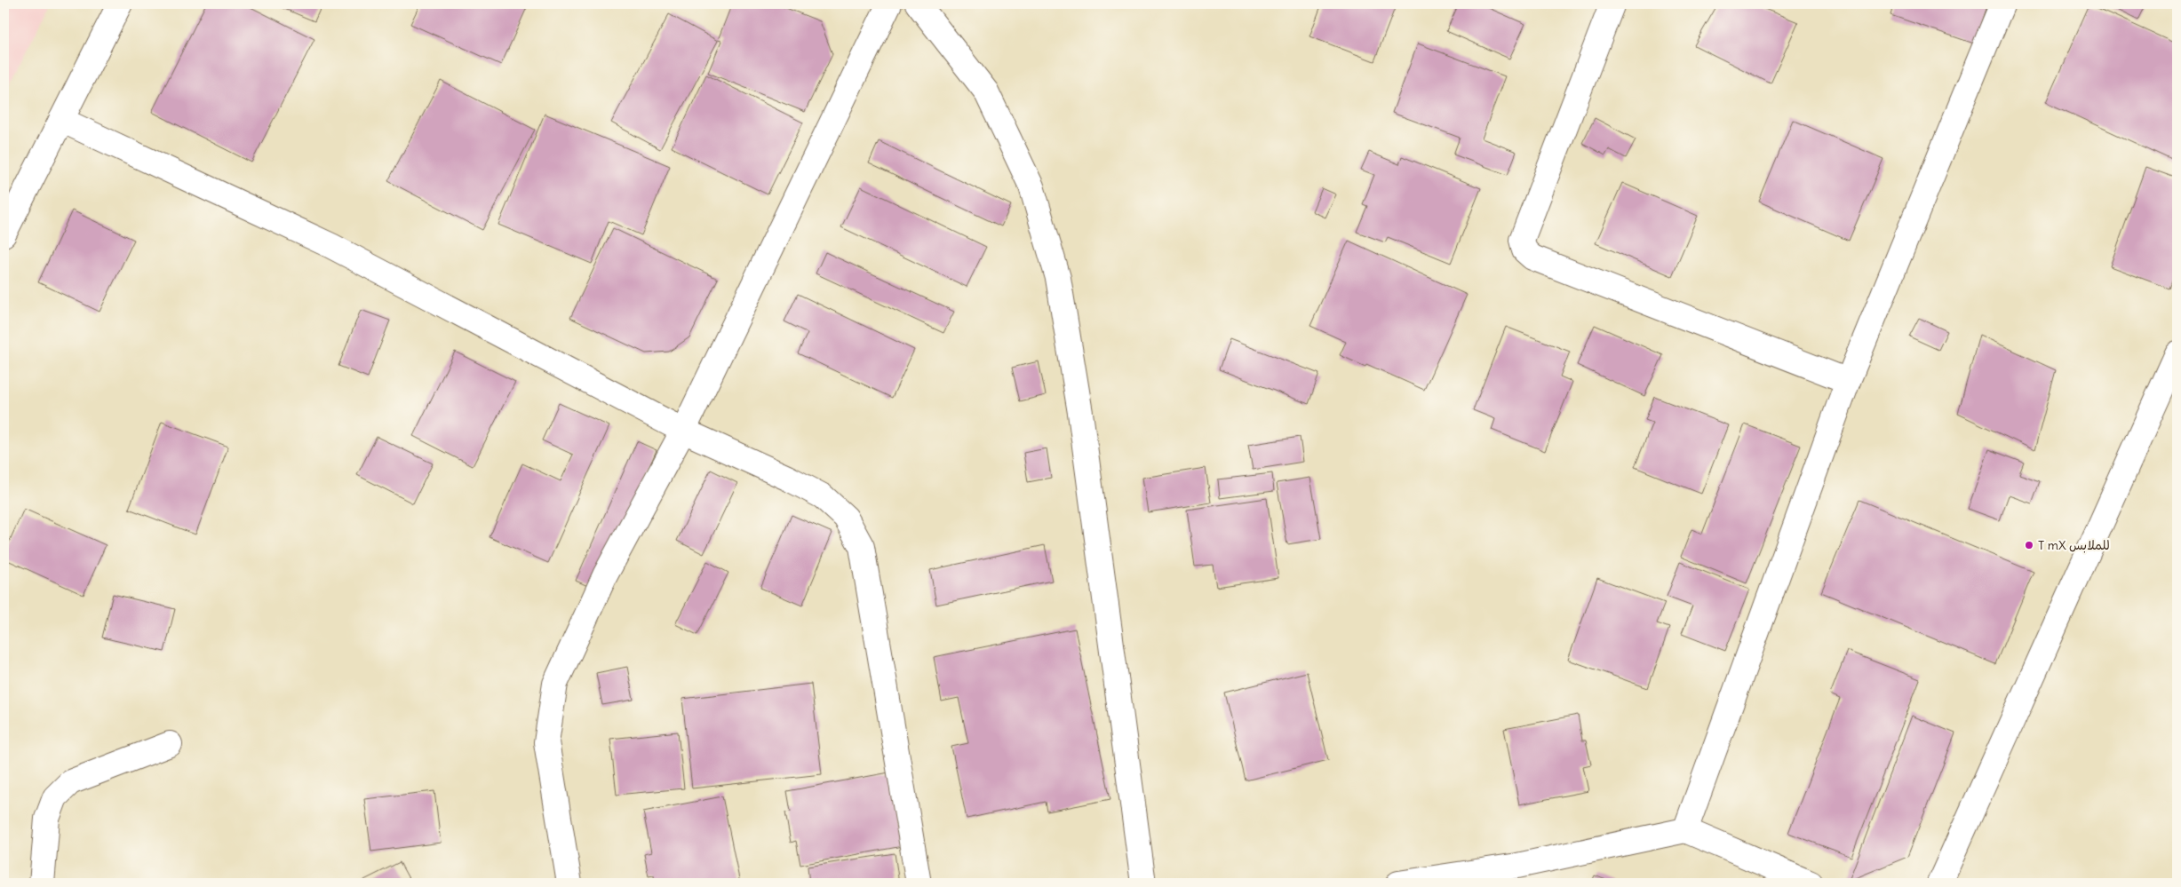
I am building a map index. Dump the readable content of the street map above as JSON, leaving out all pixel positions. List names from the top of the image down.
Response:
{
  "places": ["T mX للملابس"]
}
